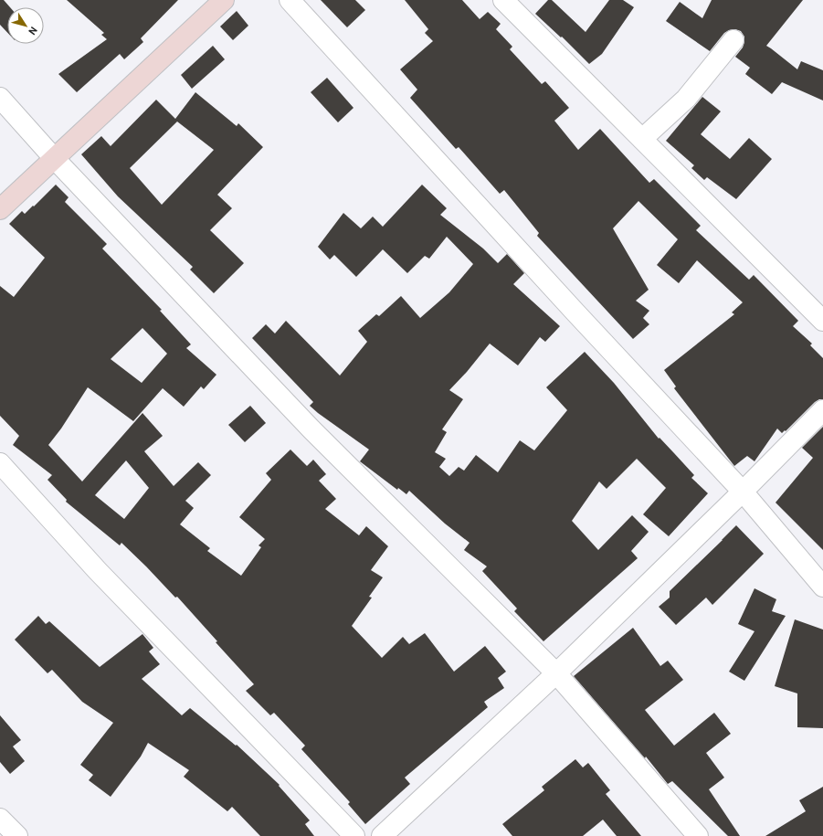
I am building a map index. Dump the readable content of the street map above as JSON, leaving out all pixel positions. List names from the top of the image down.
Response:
{
  "north": "bottom right"
}
